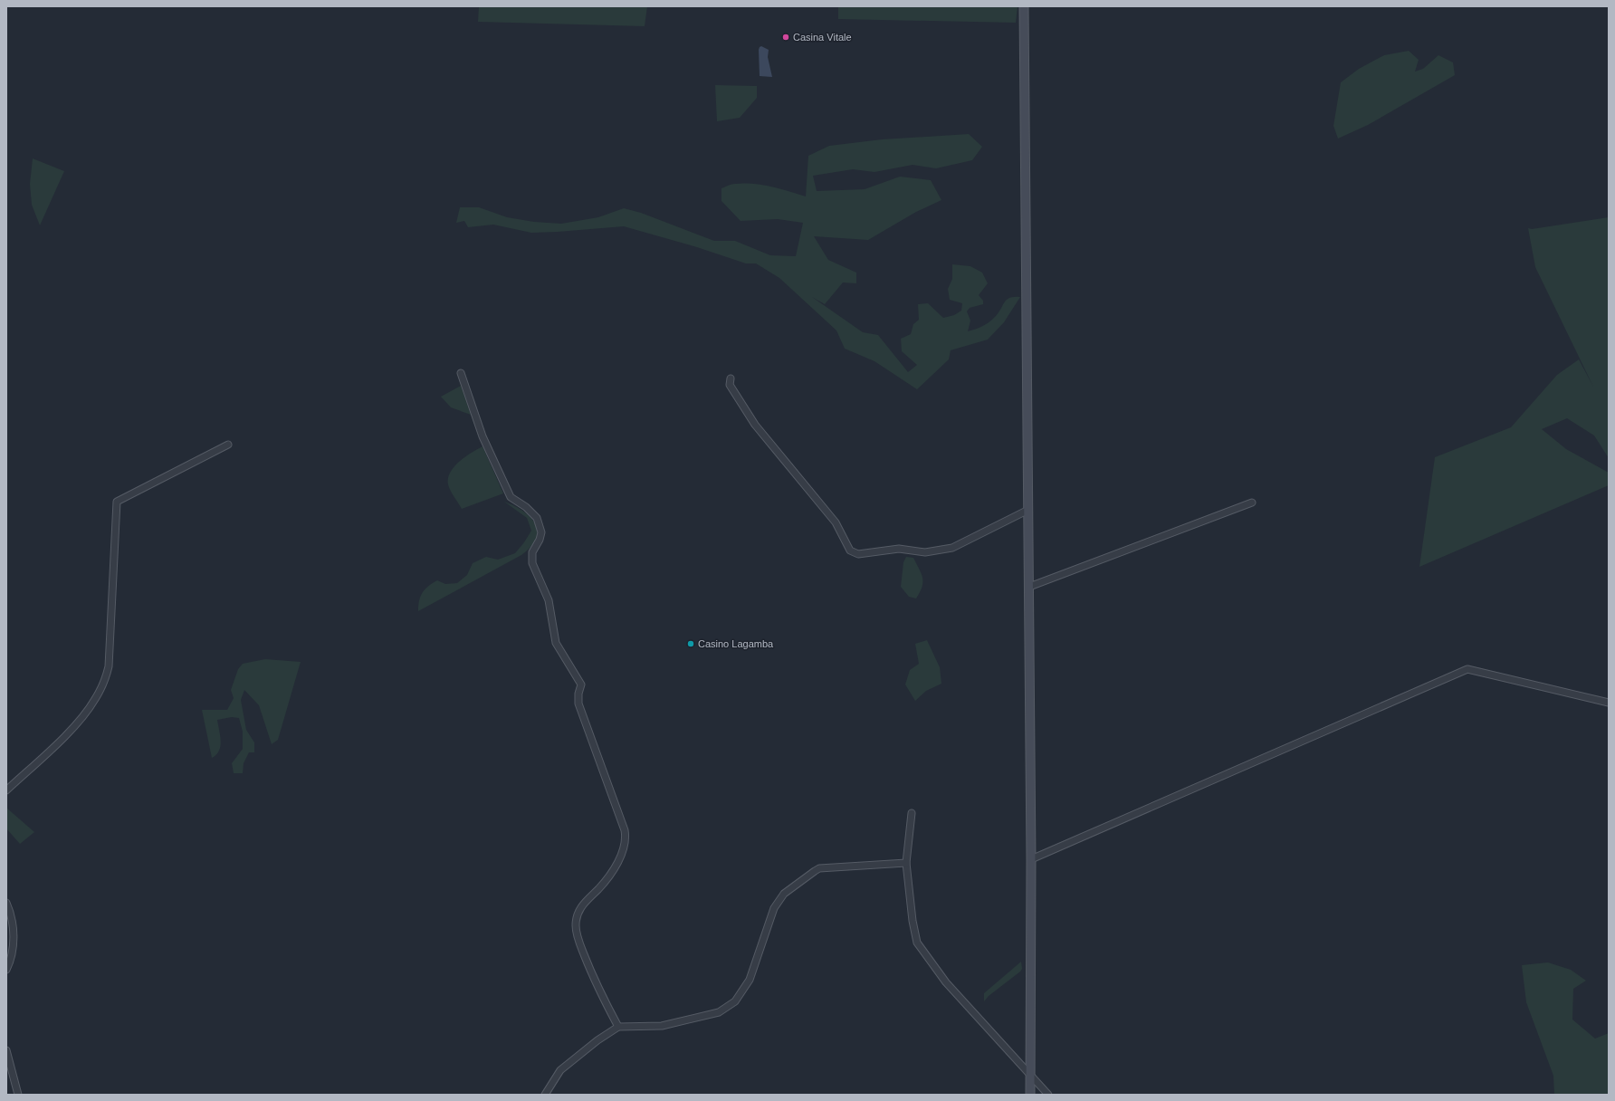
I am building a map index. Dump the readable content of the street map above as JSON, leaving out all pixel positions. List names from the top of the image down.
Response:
{
  "places": ["Casina Vitale", "Casino Lagamba"]
}
